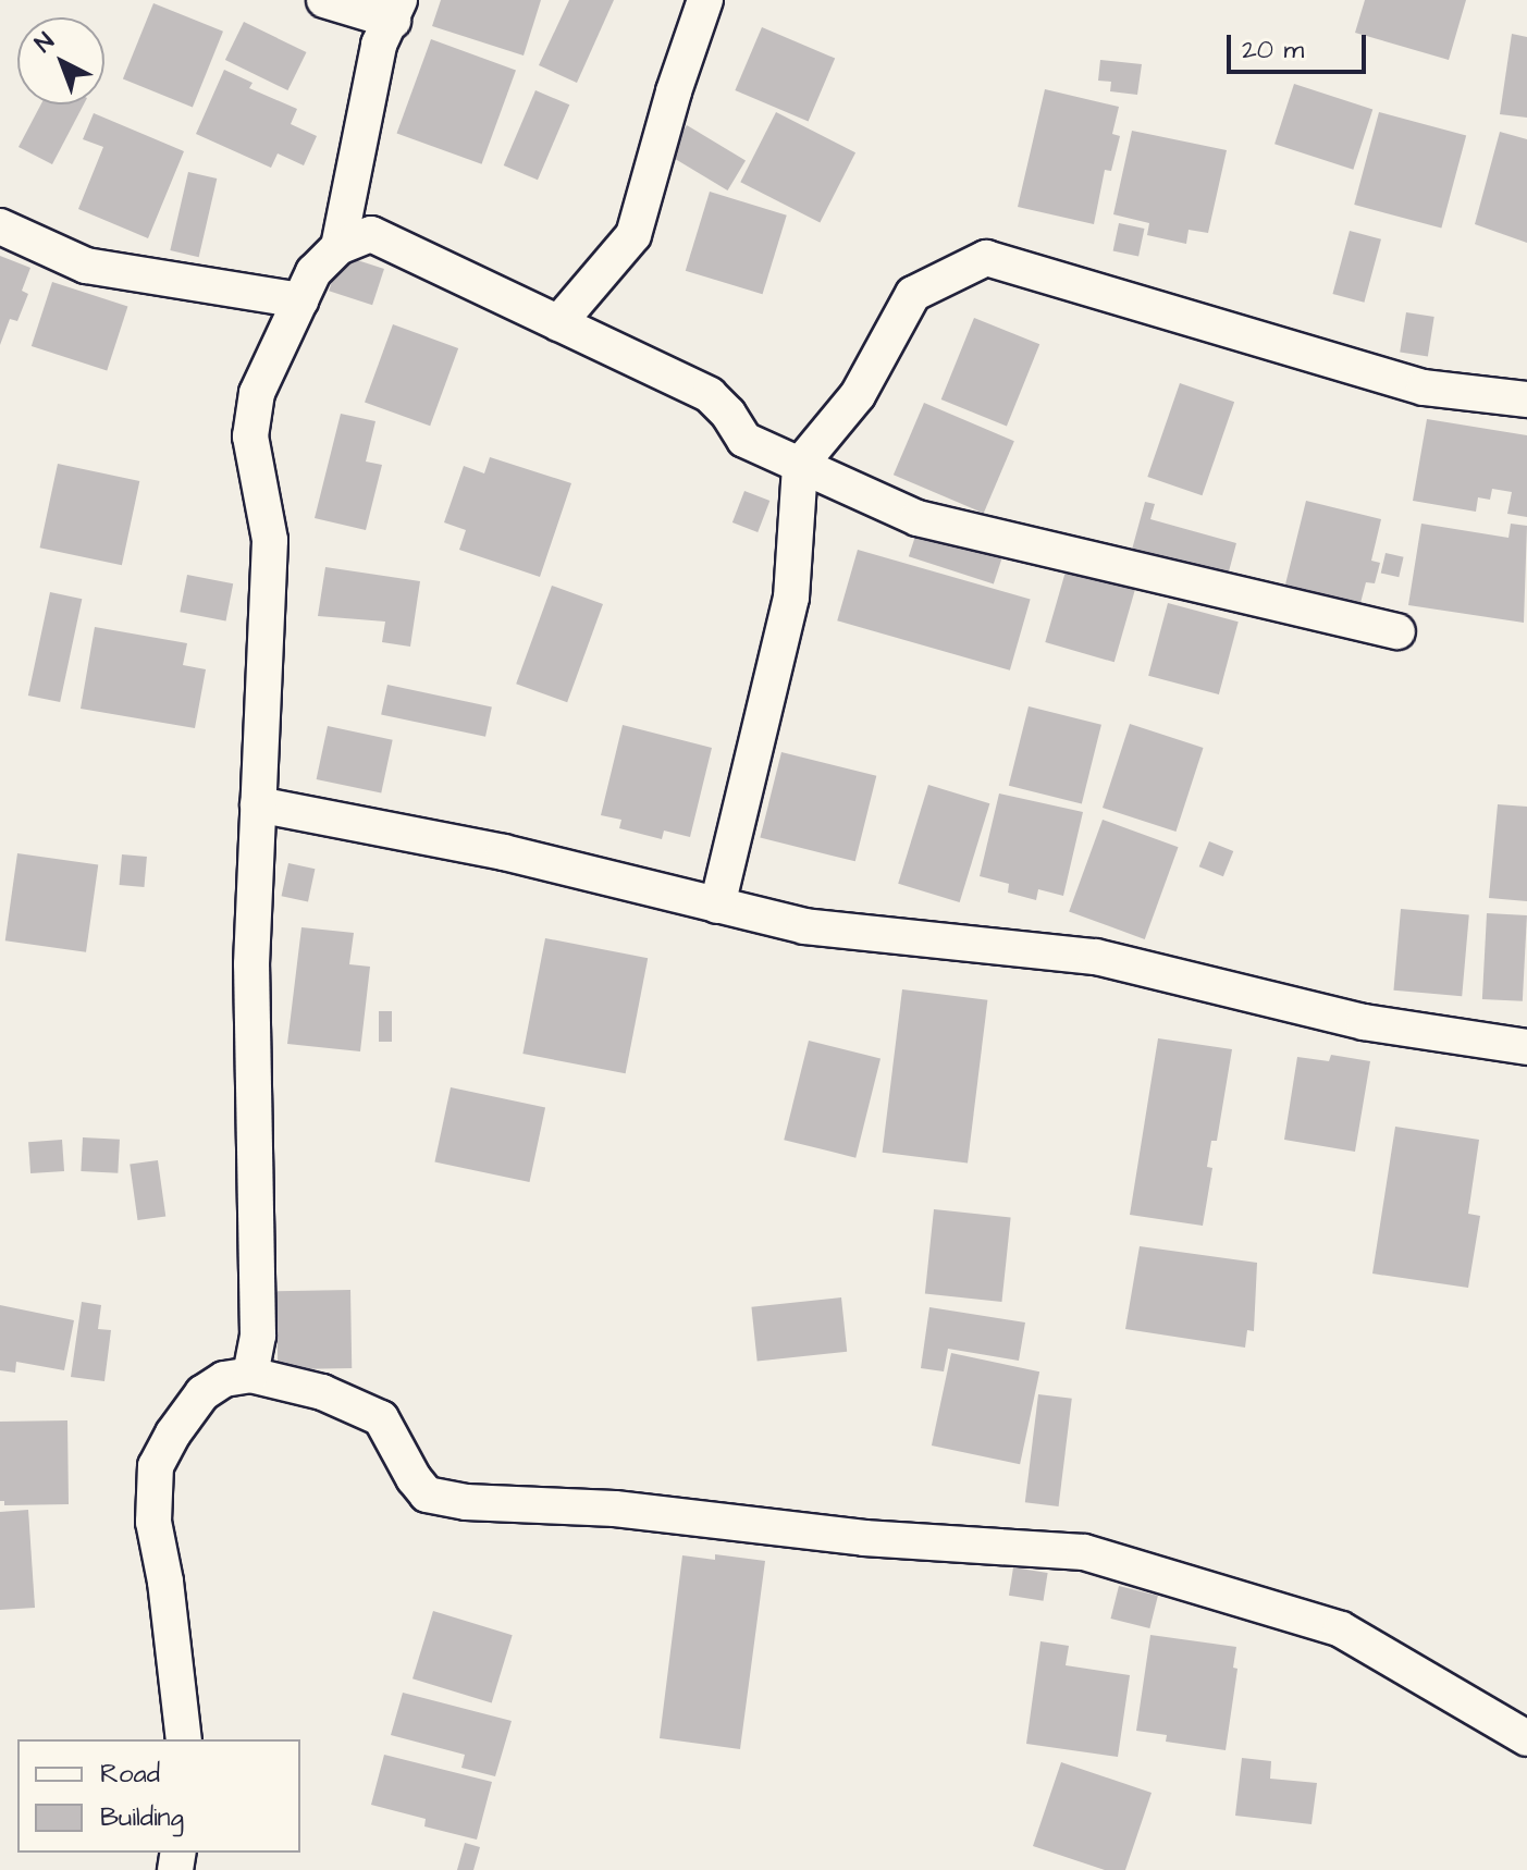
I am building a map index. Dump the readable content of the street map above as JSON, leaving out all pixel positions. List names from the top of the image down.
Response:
{
  "legend": ["Road", "Building"],
  "scale_bar": "20 m",
  "north": "top left"
}
